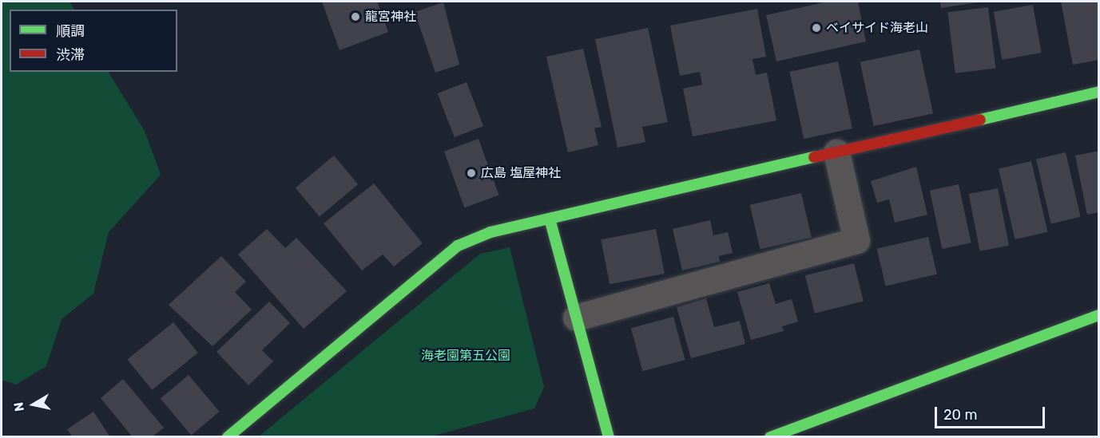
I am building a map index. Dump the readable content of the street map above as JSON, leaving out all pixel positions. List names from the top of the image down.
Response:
{
  "parks": ["海老園第五公園"],
  "places": ["龍宮神社", "ベイサイド海老山", "広島 塩屋神社"],
  "legend": ["順調", "渋滞"],
  "scale_bar": "20 m",
  "north": "left"
}
